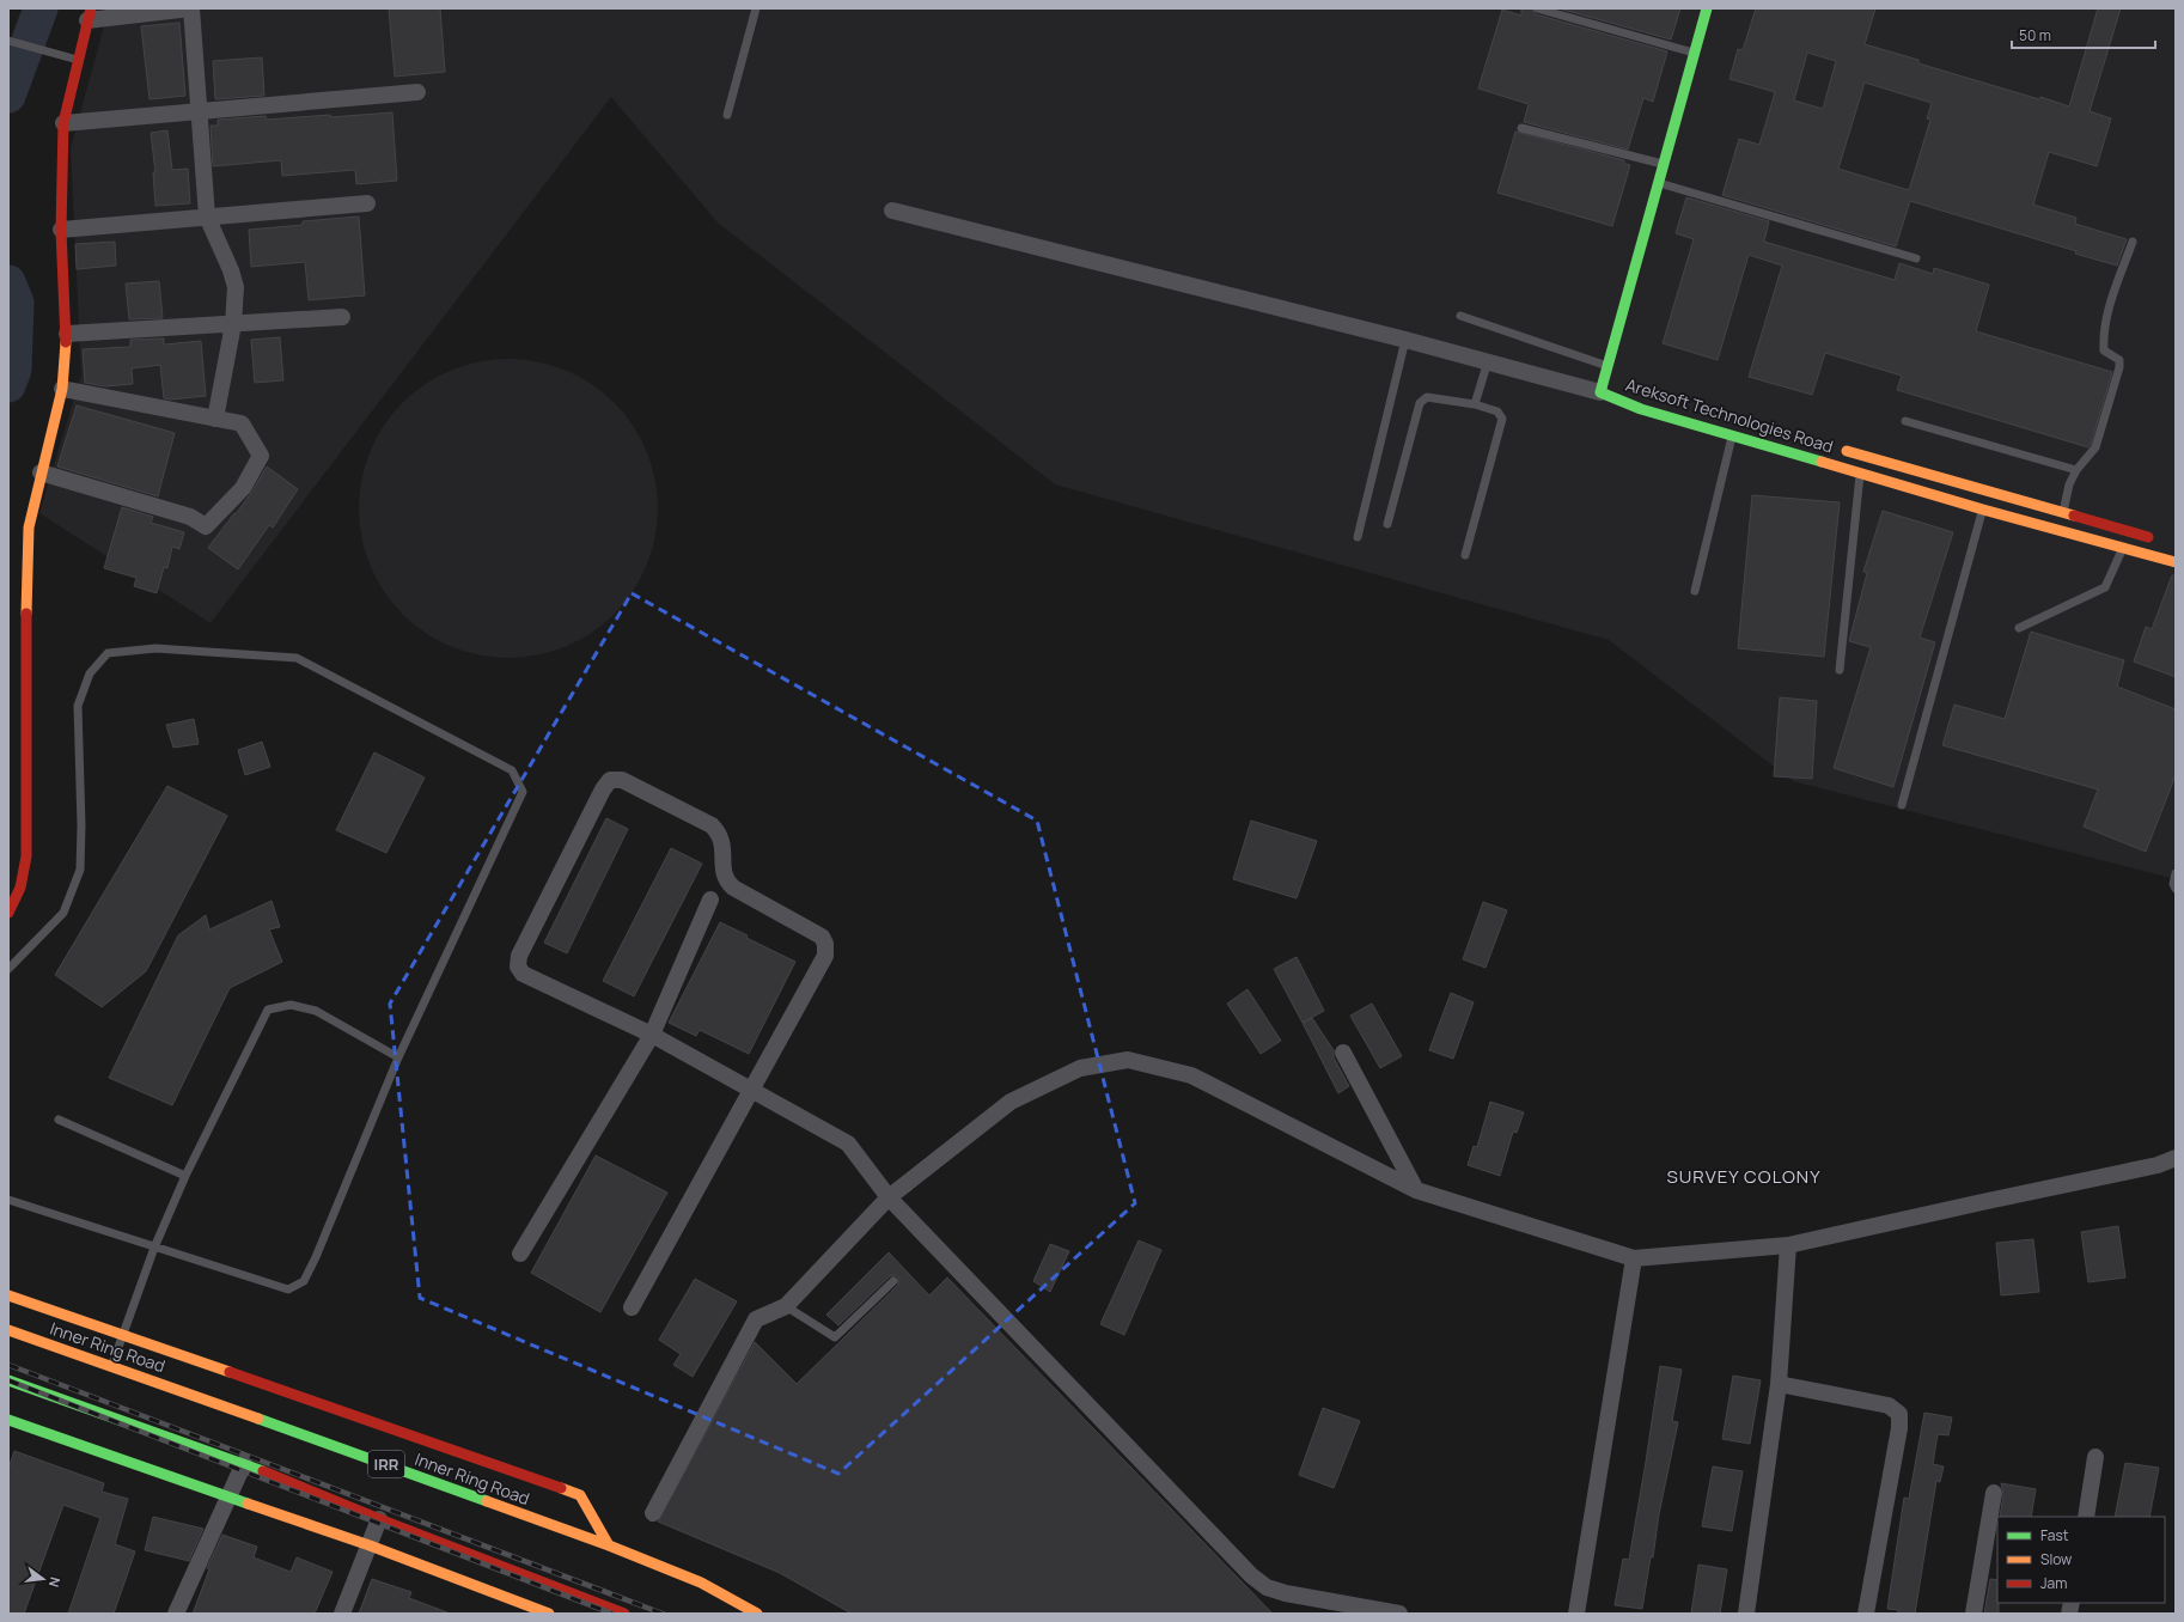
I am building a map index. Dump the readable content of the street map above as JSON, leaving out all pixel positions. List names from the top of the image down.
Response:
{
  "streets": {
    "main road": ["Areksoft Technologies Road", "Inner Ring Road", "IRR"]
  },
  "districts": ["SURVEY COLONY"],
  "legend": ["Fast", "Slow", "Jam"],
  "scale_bar": "50 m",
  "north": "right"
}
